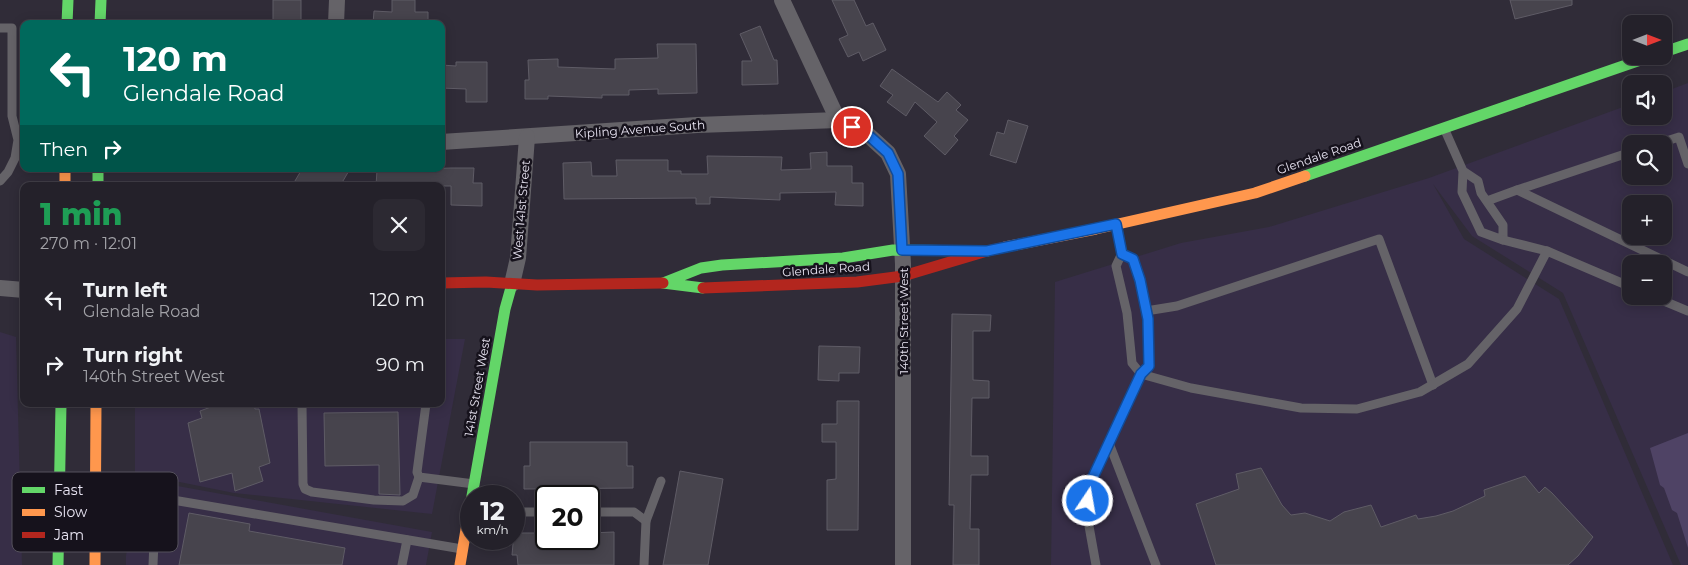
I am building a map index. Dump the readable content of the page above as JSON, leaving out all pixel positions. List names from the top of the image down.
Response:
{
  "streets": {
    "main road": ["Glendale Road", "141st Street West"],
    "street": ["Kipling Avenue South", "West 141st Street", "140th Street West"]
  },
  "crossings": [
    ["Kipling Avenue South", "West 141st Street"],
    ["Kipling Avenue South", "140th Street West"],
    ["Glendale Road", "West 141st Street"],
    ["Glendale Road", "140th Street West"],
    ["Glendale Road", "141st Street West"],
    ["West 141st Street", "141st Street West"]
  ],
  "legend": ["Fast", "Slow", "Jam"],
  "north": "right",
  "page": {
    "map_buttons": ["+", "−"],
    "turn": ["120 m", "Glendale Road"],
    "then": "Then",
    "heading": ["1 min", "270 m · 12:01"],
    "list": [
      {
        "name": "Turn left",
        "note": "Glendale Road",
        "value": "120 m"
      },
      {
        "name": "Turn right",
        "note": "140th Street West",
        "value": "90 m"
      }
    ],
    "speed": "12 km/h",
    "limit": "20"
  }
}
